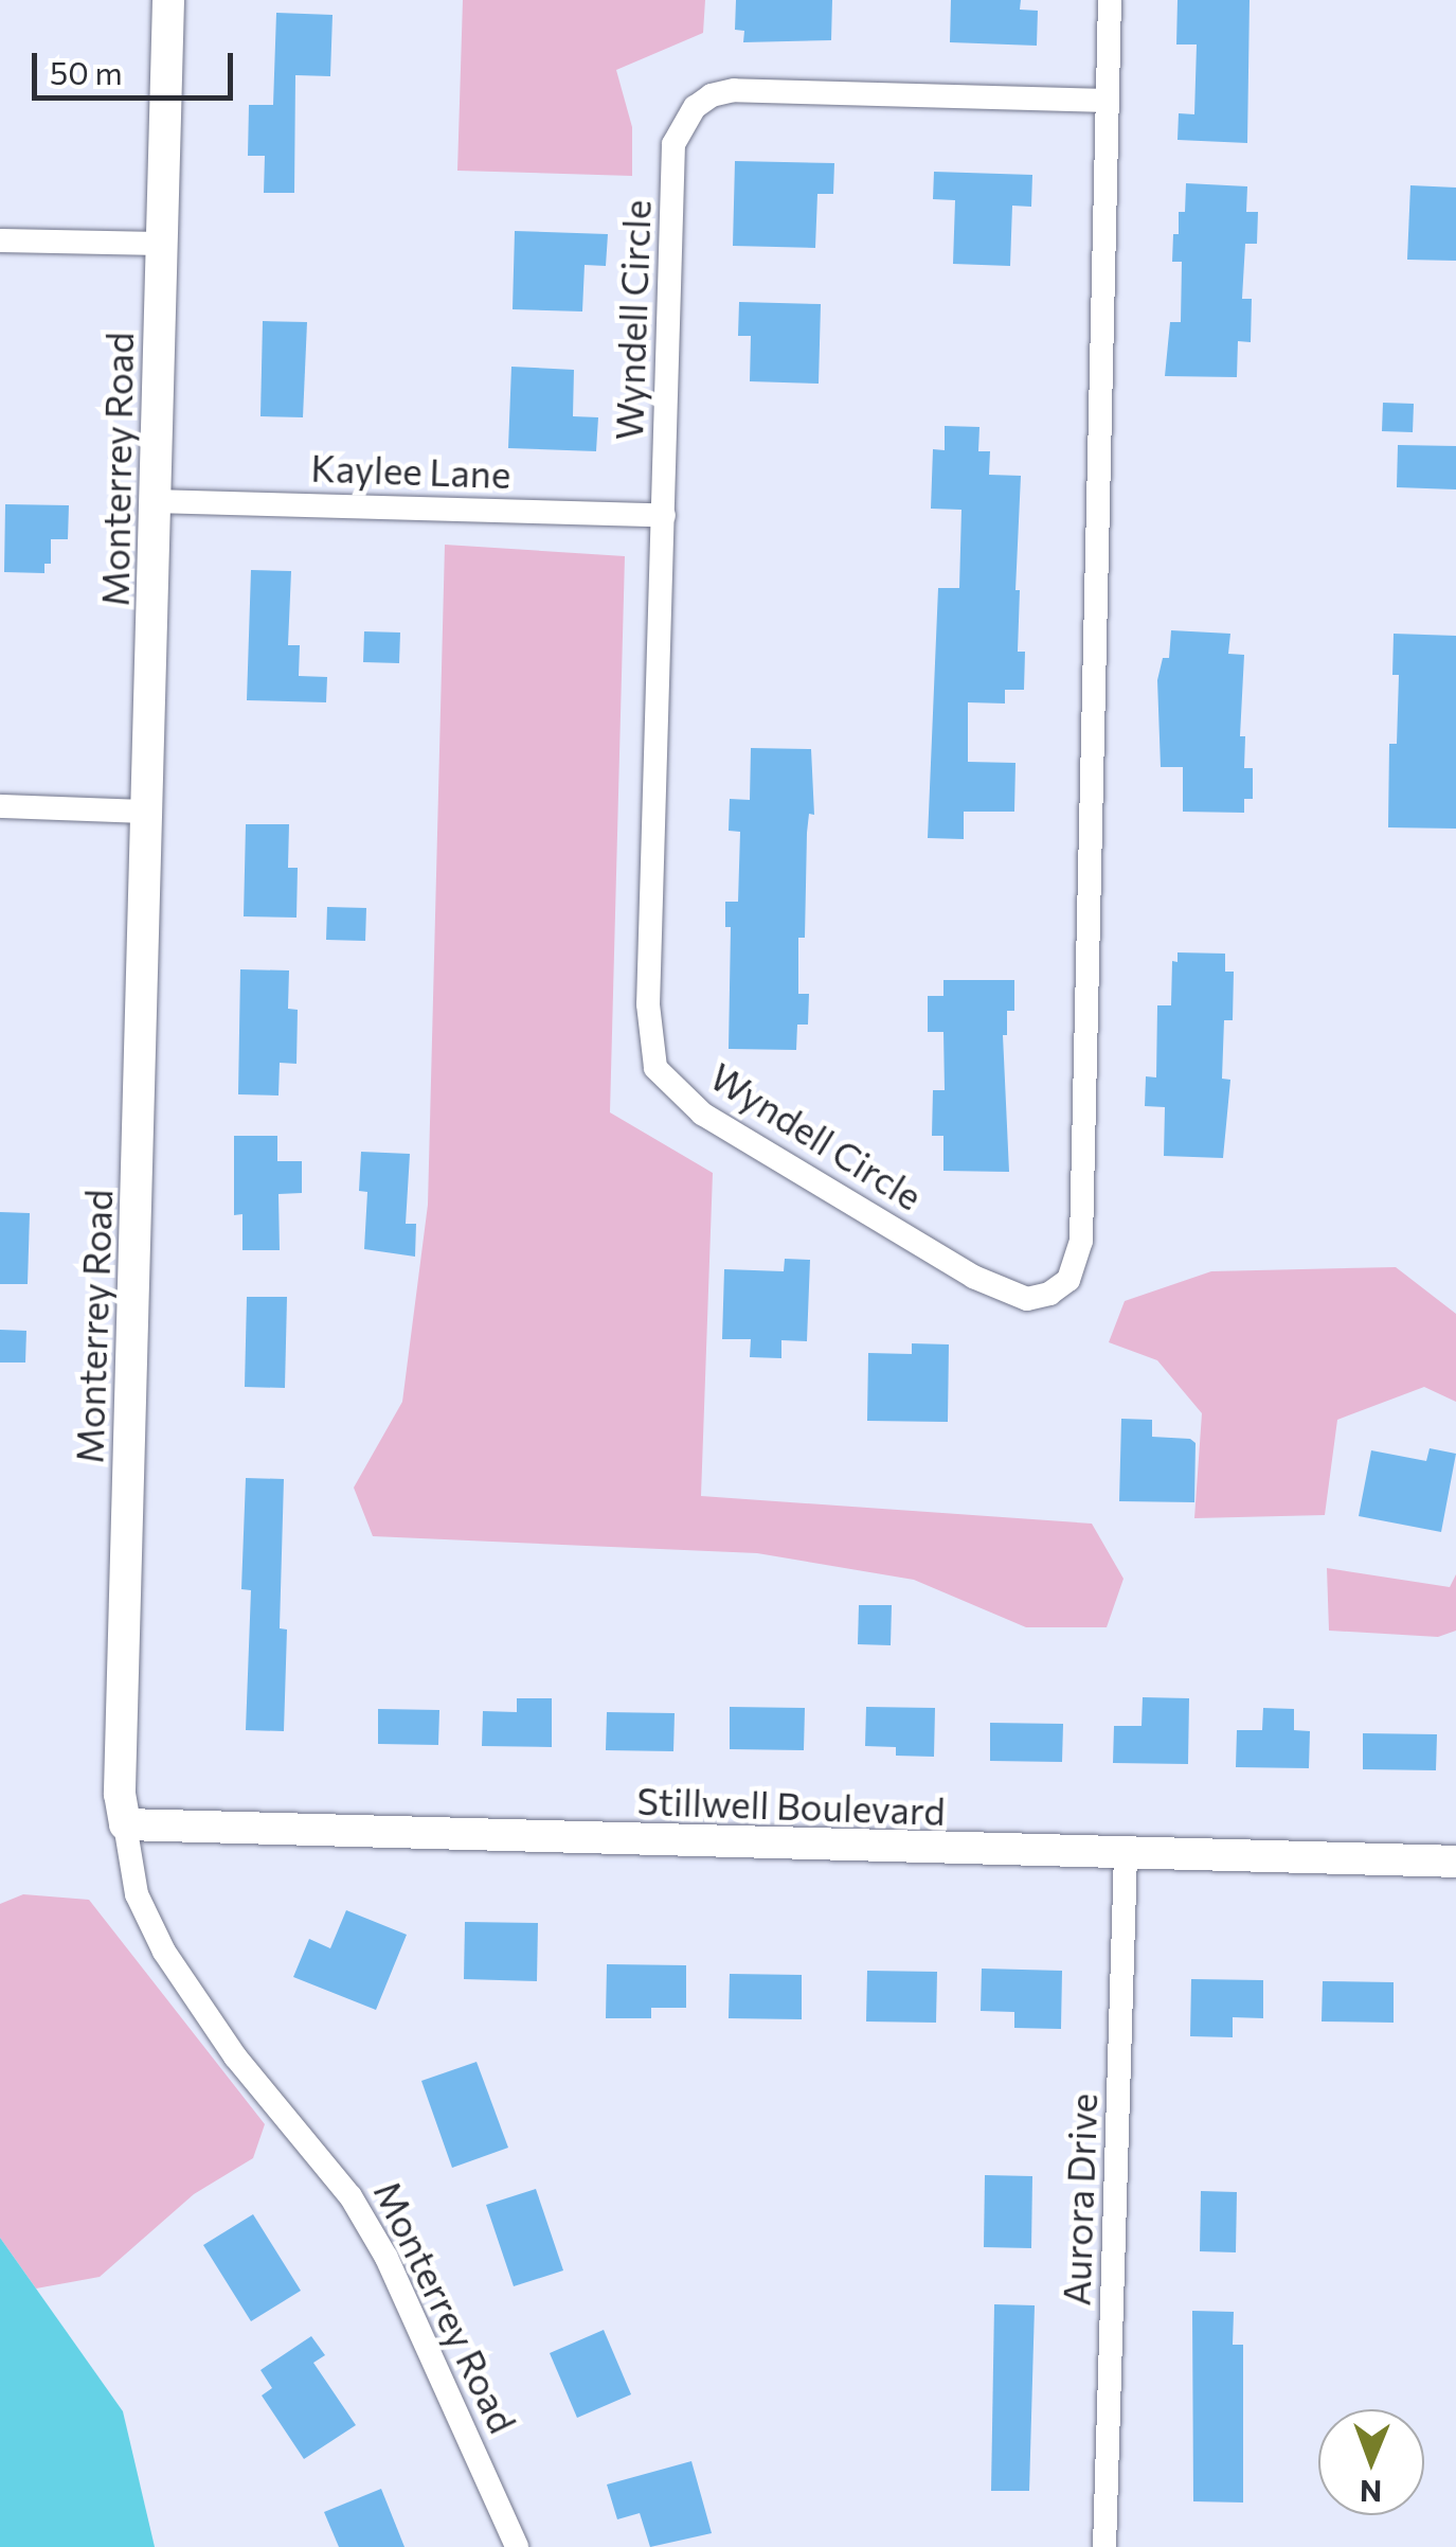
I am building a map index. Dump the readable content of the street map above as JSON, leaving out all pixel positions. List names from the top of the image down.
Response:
{
  "streets": {
    "street": [
      "Wyndell Circle",
      "Monterrey Road",
      "Kaylee Lane",
      "Stillwell Boulevard",
      "Aurora Drive"
    ]
  },
  "crossings": [
    ["Wyndell Circle", "Kaylee Lane"],
    ["Monterrey Road", "Kaylee Lane"],
    ["Monterrey Road", "Stillwell Boulevard"],
    ["Stillwell Boulevard", "Aurora Drive"]
  ],
  "scale_bar": "50 m",
  "north": "bottom"
}
